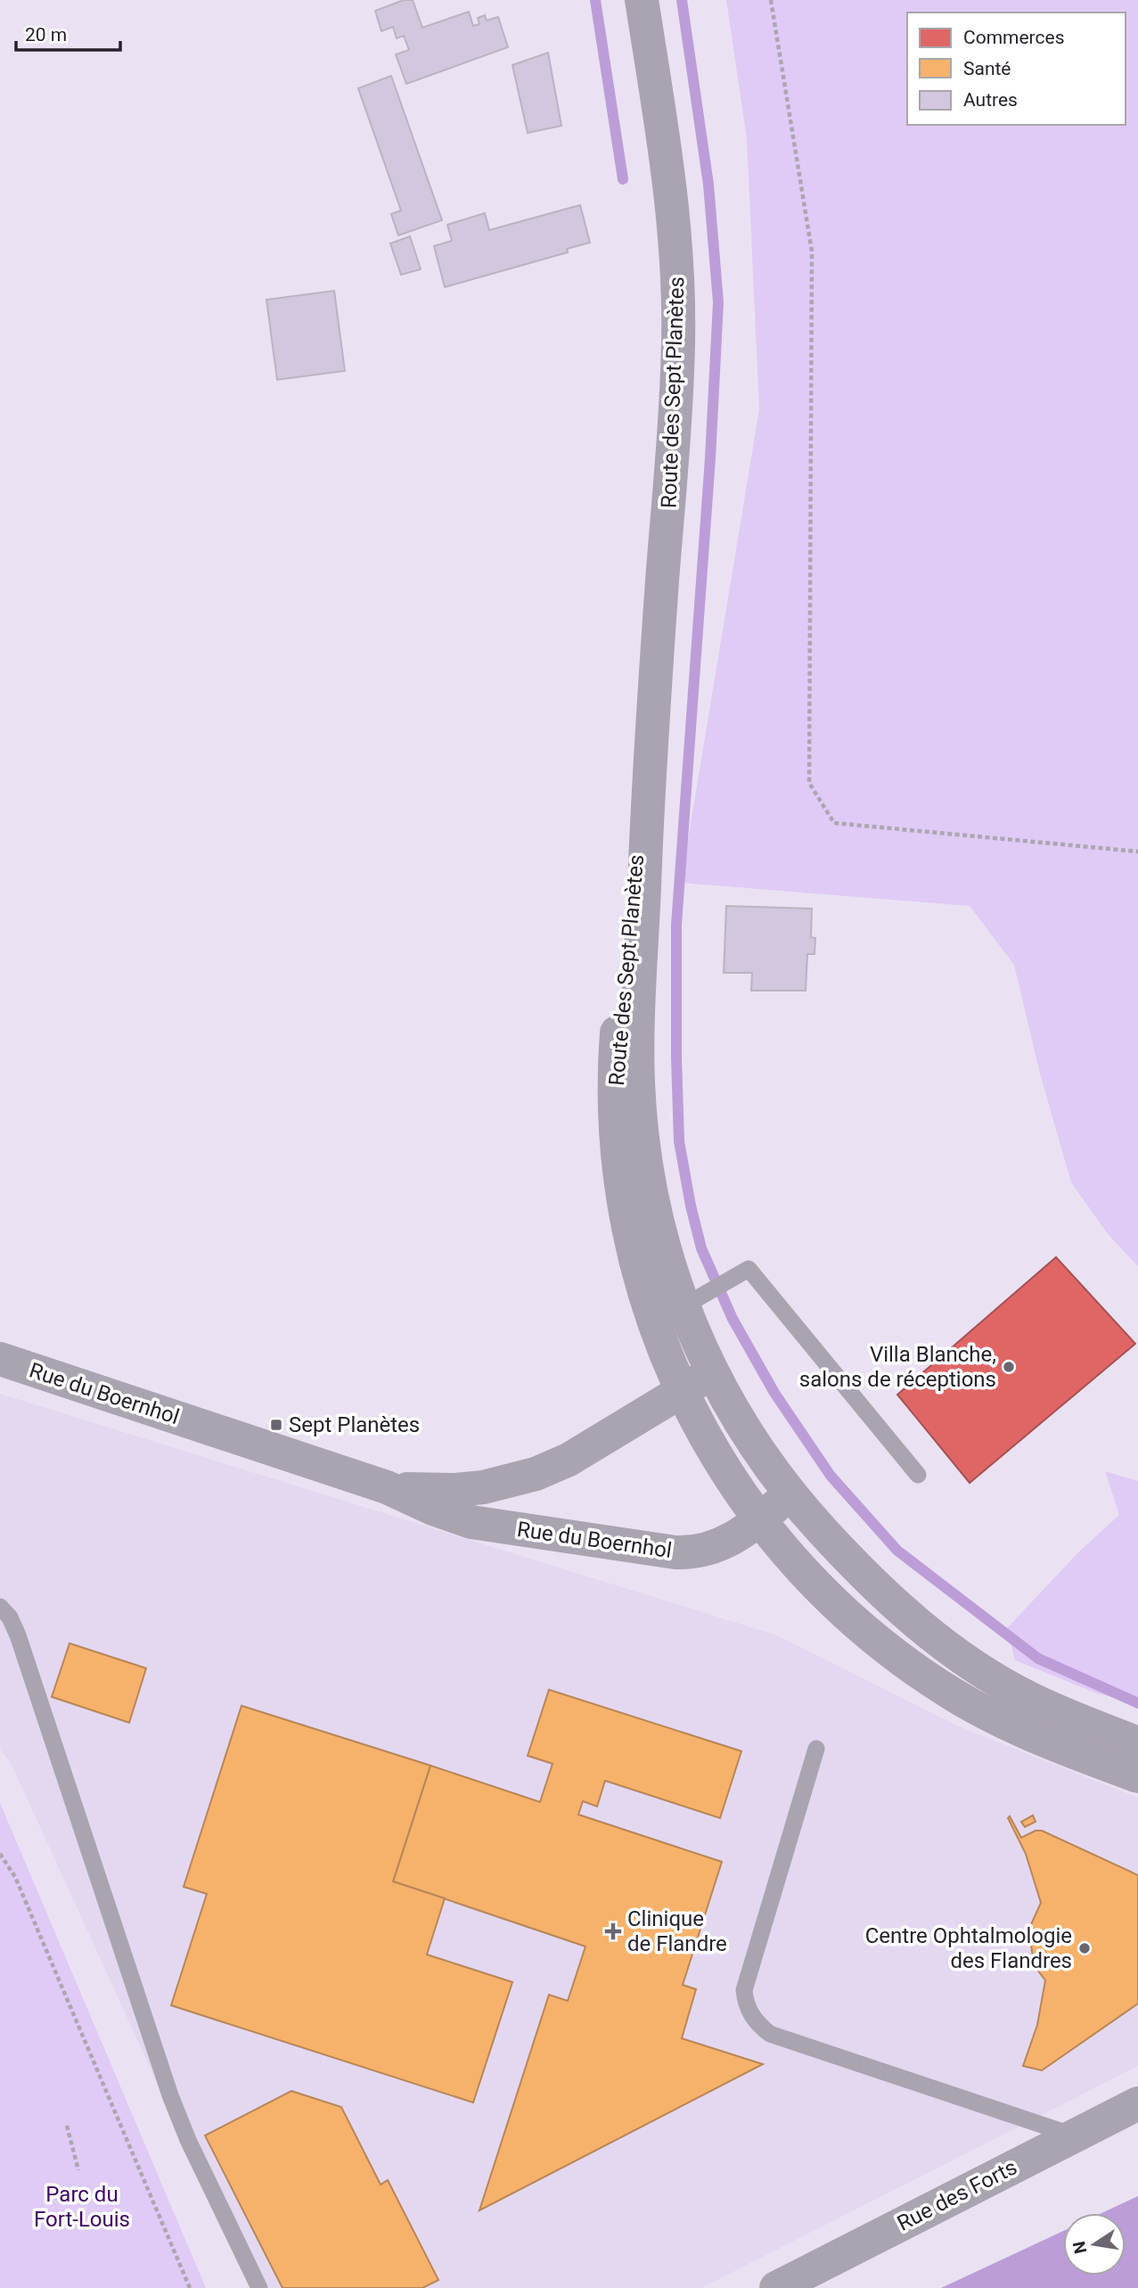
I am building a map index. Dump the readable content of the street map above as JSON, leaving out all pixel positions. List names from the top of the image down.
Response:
{
  "streets": {
    "main road": ["Route des Sept Planètes"],
    "street": ["Rue du Boernhol", "Rue des Forts"]
  },
  "crossings": [
    ["Route des Sept Planètes", "Rue du Boernhol"]
  ],
  "parks": ["Parc du Fort-Louis"],
  "places": {
    "other": ["Villa Blanche, salons de réceptions", "Centre Ophtalmologie des Flandres"],
    "transit": ["Sept Planètes"],
    "health": ["Clinique de Flandre"]
  },
  "legend": ["Commerces", "Santé", "Autres"],
  "scale_bar": "20 m",
  "north": "left"
}
